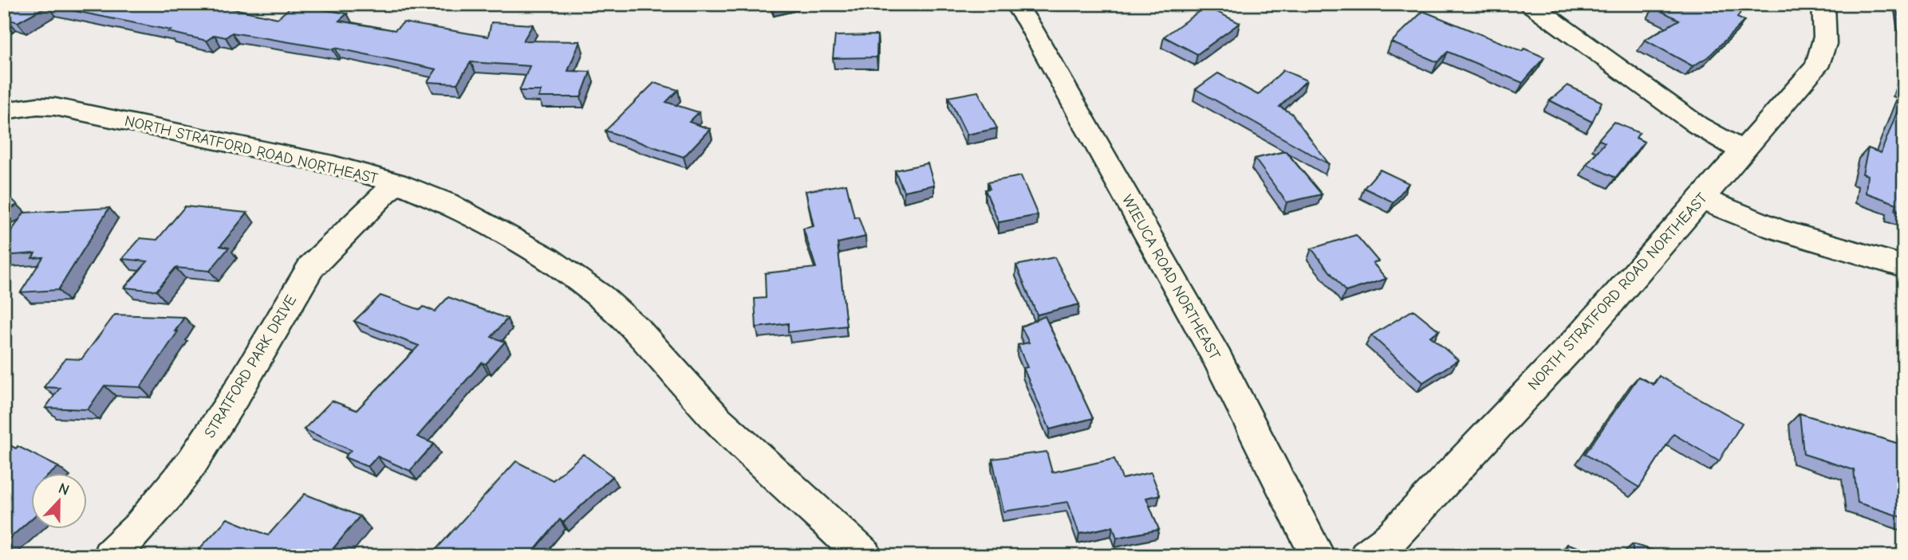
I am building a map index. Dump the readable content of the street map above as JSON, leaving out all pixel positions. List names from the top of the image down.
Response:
{
  "streets": {
    "street": ["NORTH STRATFORD ROAD NORTHEAST", "WIEUCA ROAD NORTHEAST", "STRATFORD PARK DRIVE"]
  },
  "crossings": [
    ["NORTH STRATFORD ROAD NORTHEAST", "STRATFORD PARK DRIVE"]
  ],
  "north": "top"
}
